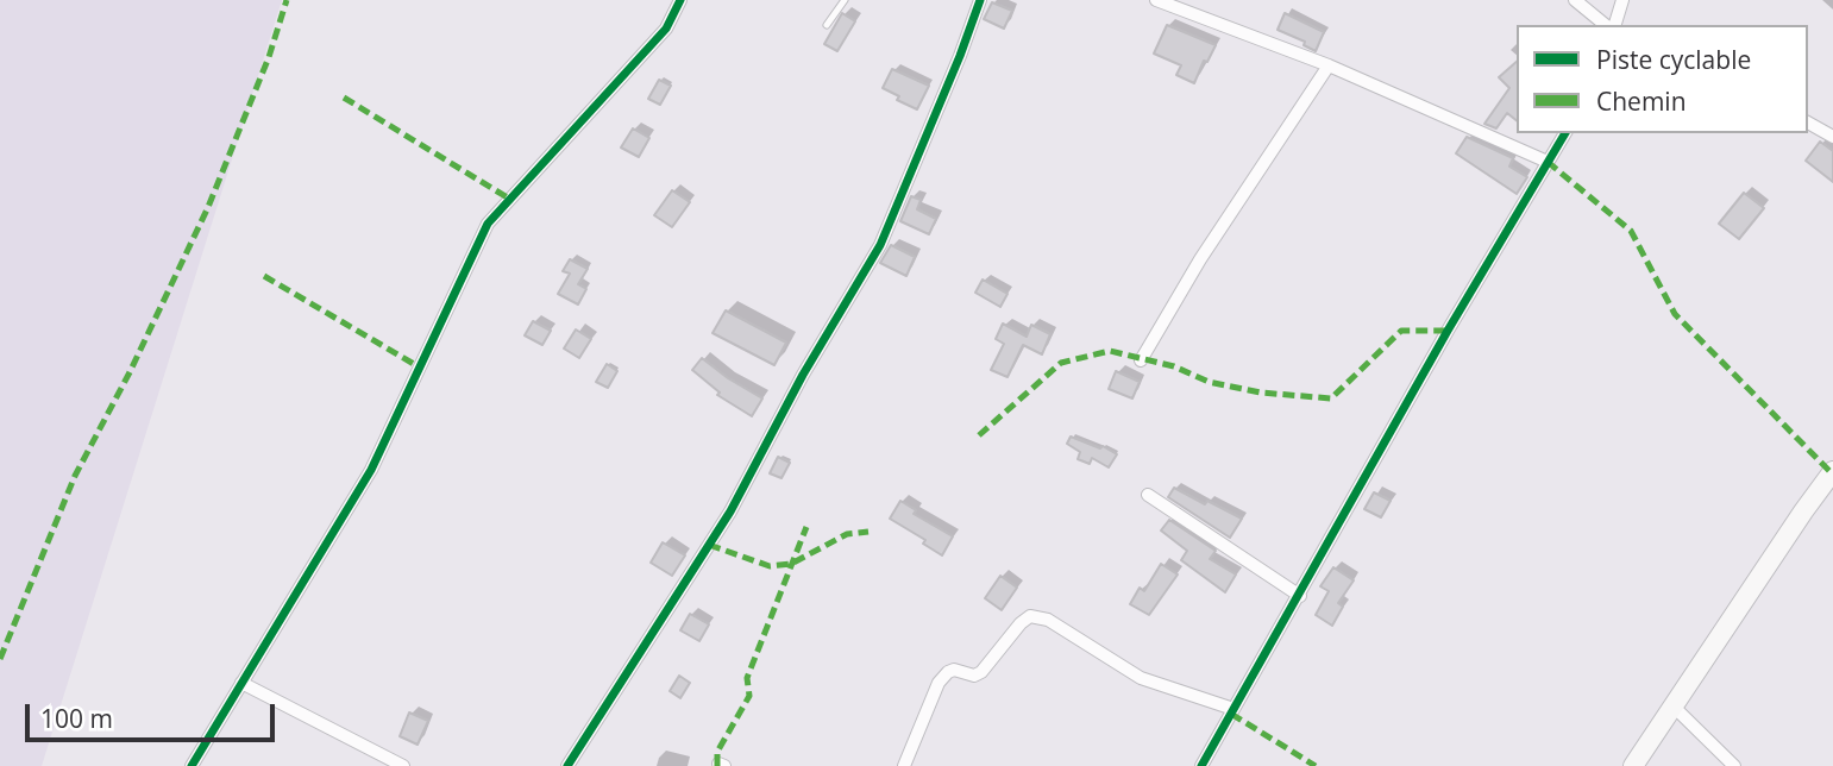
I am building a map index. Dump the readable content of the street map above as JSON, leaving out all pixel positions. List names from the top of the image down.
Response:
{
  "legend": ["Piste cyclable", "Chemin"],
  "scale_bar": "100 m"
}
